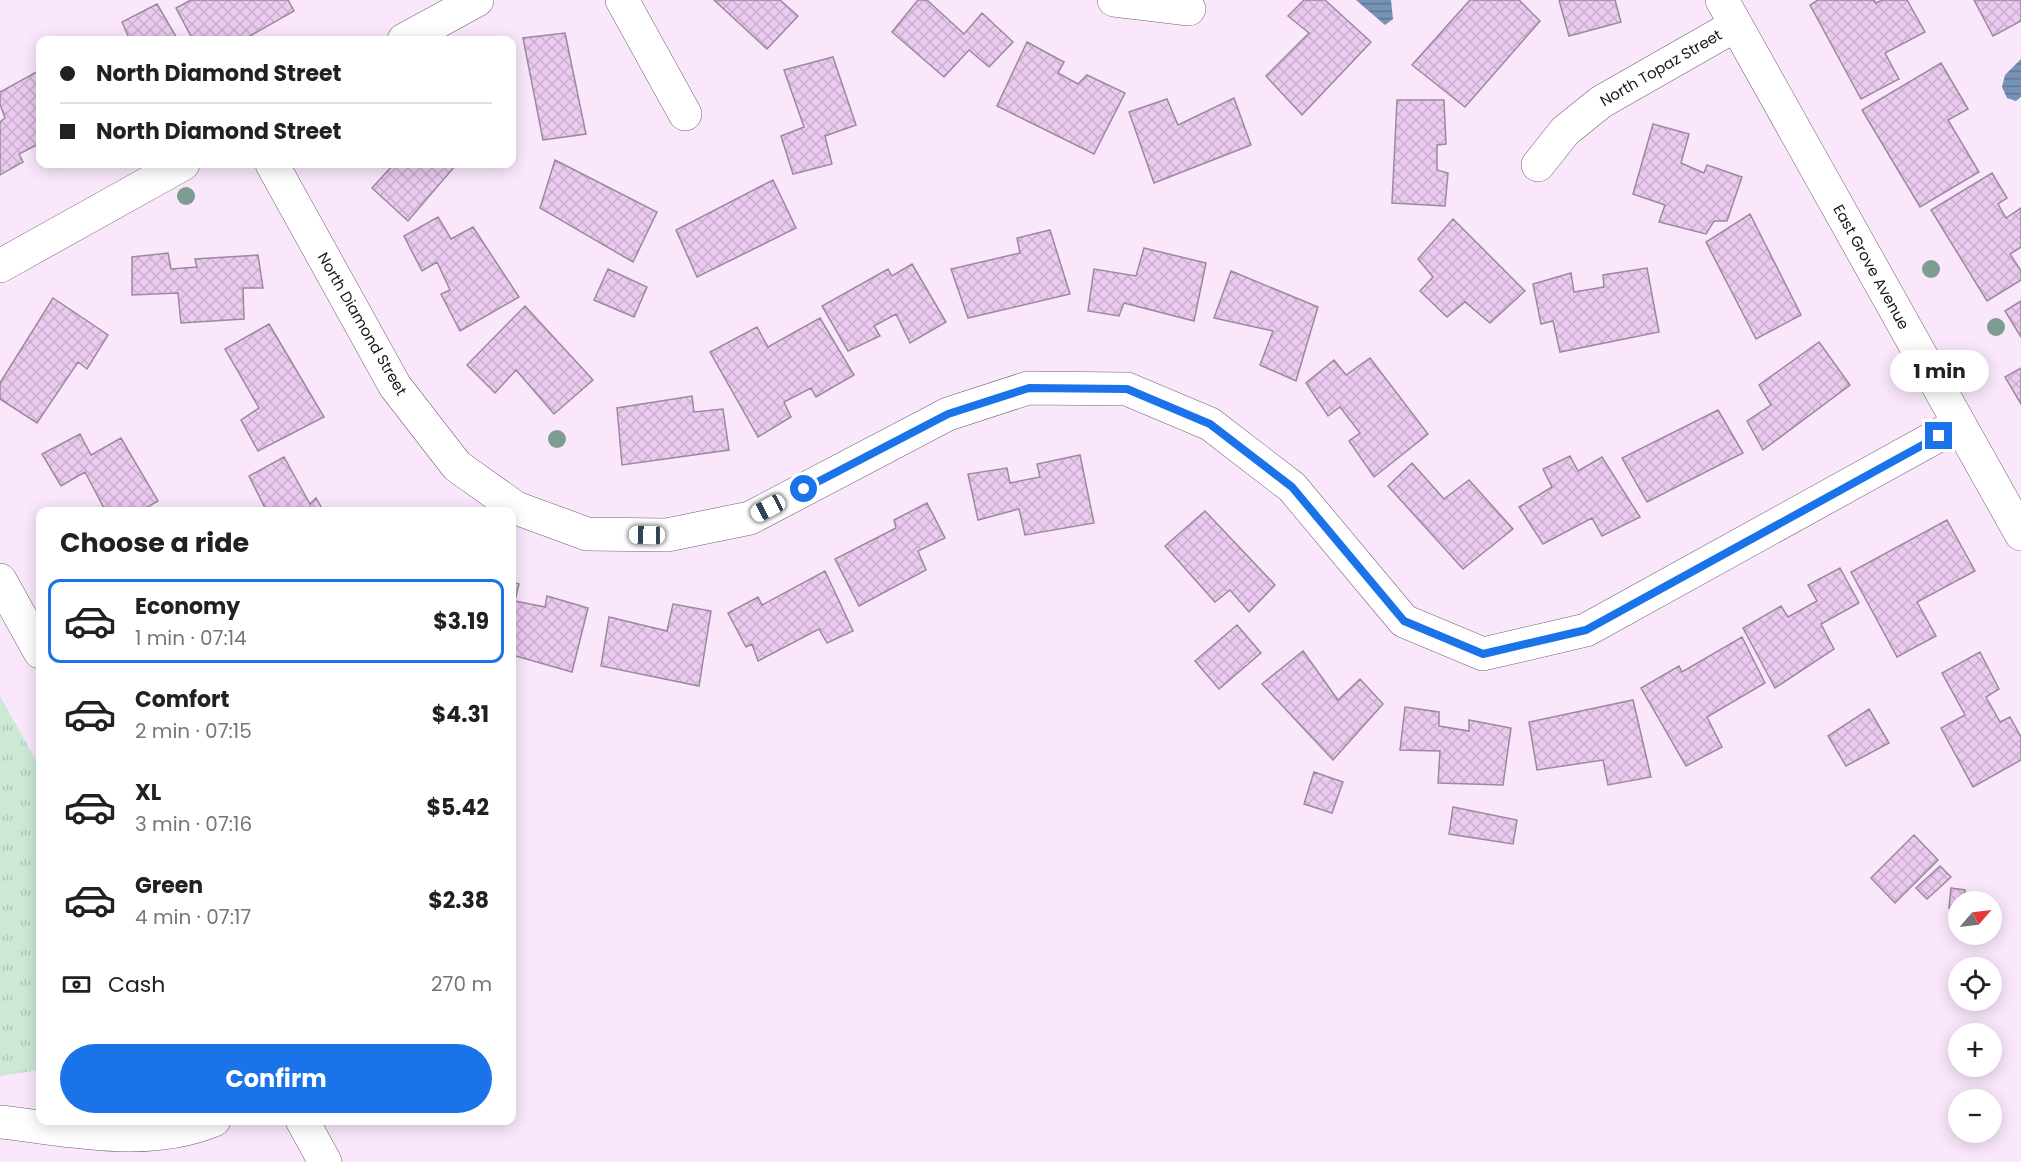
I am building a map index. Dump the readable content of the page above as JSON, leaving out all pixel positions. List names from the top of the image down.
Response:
{
  "streets": {
    "street": ["North Topaz Street", "East Grove Avenue", "North Diamond Street"]
  },
  "crossings": [
    ["North Topaz Street", "East Grove Avenue"],
    ["East Grove Avenue", "North Diamond Street"]
  ],
  "north": "top right",
  "page": {
    "banner": ["North Diamond Street", "North Diamond Street"],
    "bubble": "1 min",
    "heading": "Choose a ride",
    "list": [
      {
        "name": "Economy",
        "note": "1 min · 07:14",
        "value": "$3.19"
      },
      {
        "name": "Comfort",
        "note": "2 min · 07:15",
        "value": "$4.31"
      },
      {
        "name": "XL",
        "note": "3 min · 07:16",
        "value": "$5.42"
      },
      {
        "name": "Green",
        "note": "4 min · 07:17",
        "value": "$2.38"
      }
    ],
    "map_buttons": ["+", "−"],
    "pay": ["Cash", "270 m"],
    "buttons": "Confirm"
  }
}
